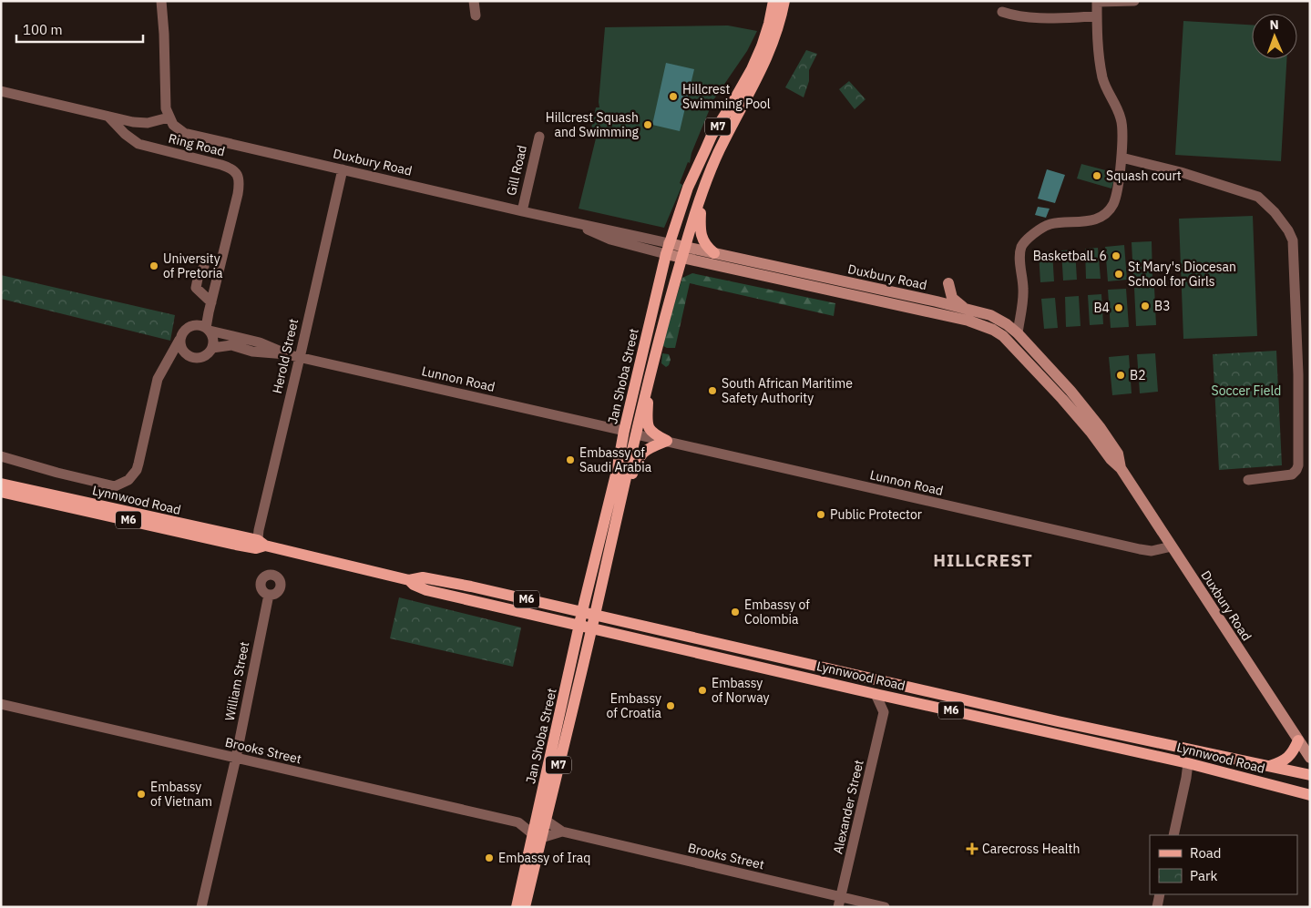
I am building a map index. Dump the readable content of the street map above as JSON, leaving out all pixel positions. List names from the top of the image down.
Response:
{
  "streets": {
    "main road": [
      "M7",
      "Duxbury Road",
      "Jan Shoba Street",
      "Lynnwood Road",
      "M6"
    ],
    "street": [
      "Ring Road",
      "Gill Road",
      "Herold Street",
      "Lunnon Road",
      "William Street",
      "Brooks Street",
      "Alexander Street"
    ]
  },
  "crossings": [
    ["Ring Road", "Duxbury Road"],
    ["Ring Road", "Lunnon Road"],
    ["Duxbury Road", "Gill Road"],
    ["Duxbury Road", "Herold Street"],
    ["Duxbury Road", "Jan Shoba Street"],
    ["Duxbury Road", "Lunnon Road"],
    ["Herold Street", "Lunnon Road"],
    ["Herold Street", "Lynnwood Road"],
    ["Jan Shoba Street", "Lunnon Road"],
    ["Jan Shoba Street", "Lynnwood Road"],
    ["Jan Shoba Street", "Brooks Street"],
    ["William Street", "Brooks Street"],
    ["Brooks Street", "Alexander Street"]
  ],
  "districts": ["HILLCREST"],
  "parks": ["Soccer Field"],
  "places": {
    "other": [
      "Hillcrest Swimming Pool",
      "Hillcrest Squash and Swimming",
      "Squash court",
      "BasketbalL 6",
      "University of Pretoria",
      "St Mary's Diocesan School for Girls",
      "B3",
      "B4",
      "B2",
      "South African Maritime Safety Authority",
      "Embassy of Saudi Arabia",
      "Public Protector",
      "Embassy of Colombia",
      "Embassy of Norway",
      "Embassy of Croatia",
      "Embassy of Vietnam",
      "Embassy of Iraq"
    ],
    "health": ["Carecross Health"]
  },
  "legend": ["Road", "Park"],
  "scale_bar": "100 m",
  "north": "top"
}
